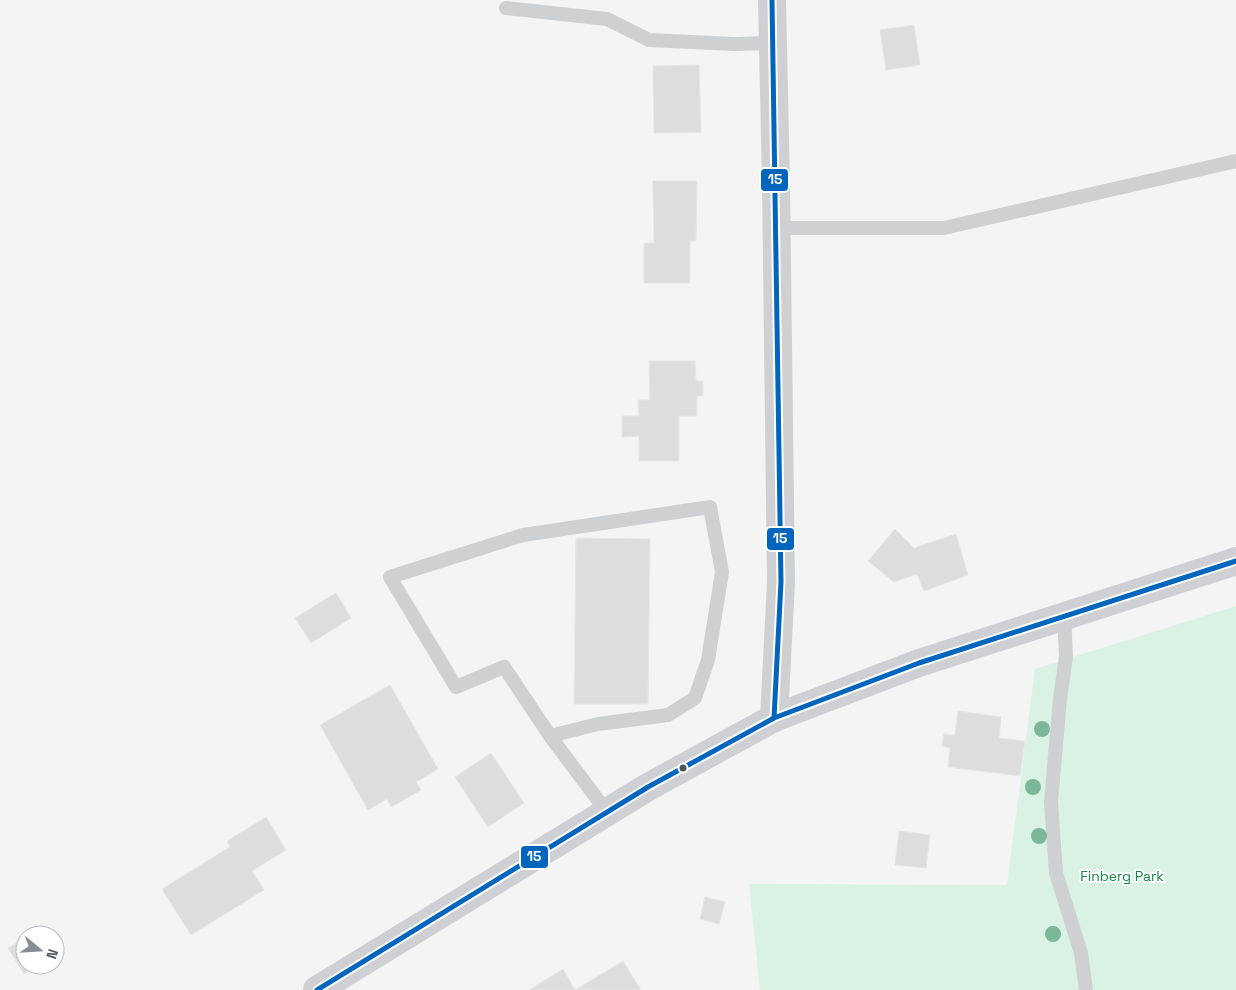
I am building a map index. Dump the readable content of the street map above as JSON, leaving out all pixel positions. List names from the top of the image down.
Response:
{
  "parks": ["Finberg Park"],
  "lines": ["transit line 15"],
  "north": "right"
}
